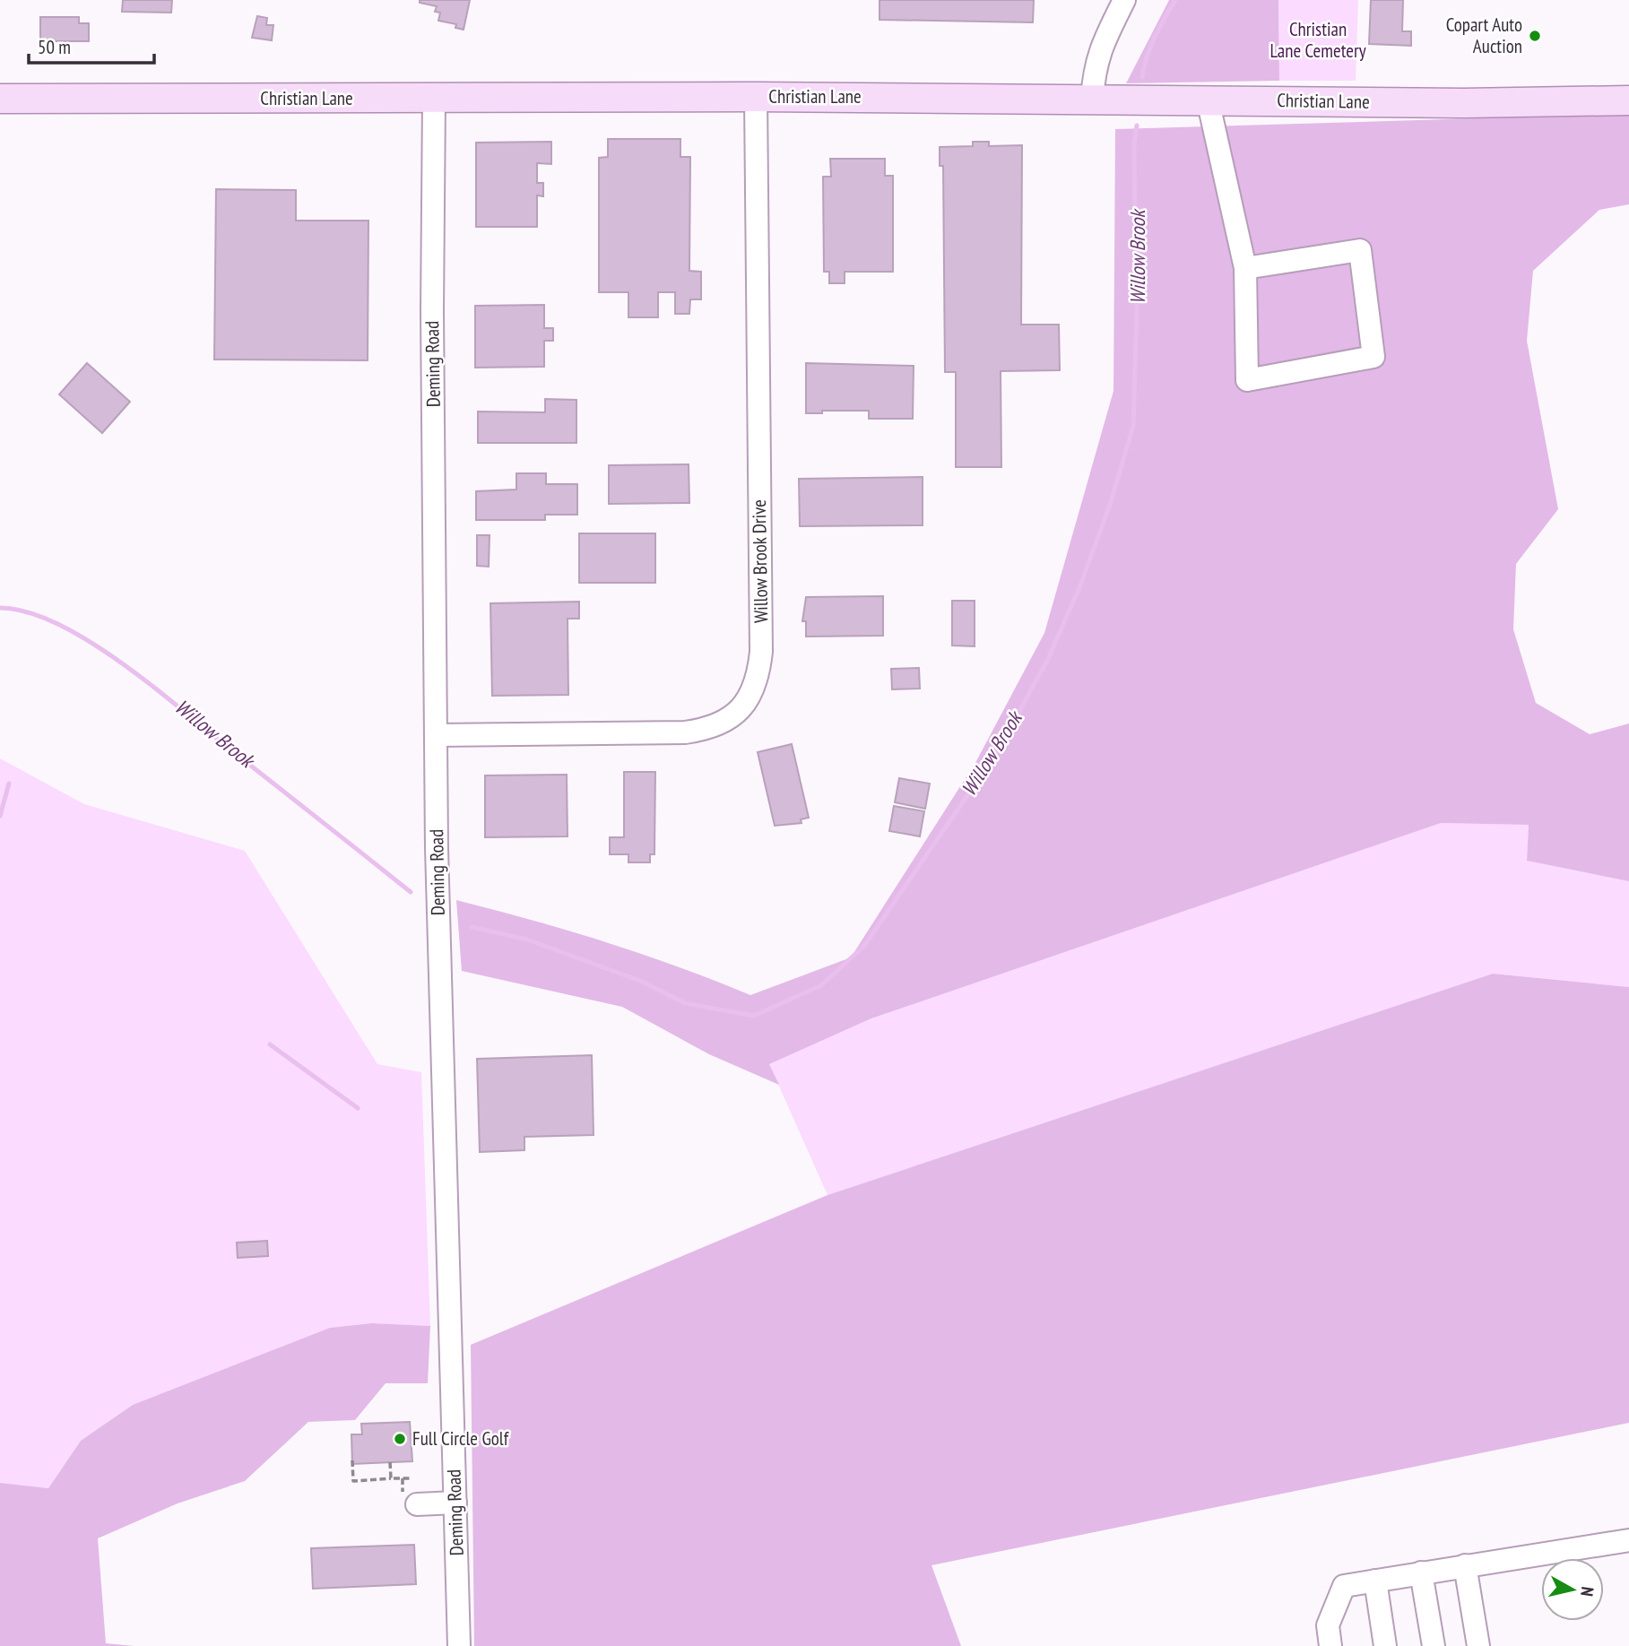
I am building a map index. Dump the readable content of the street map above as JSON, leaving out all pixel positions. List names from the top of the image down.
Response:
{
  "streets": {
    "main road": ["Christian Lane"],
    "street": ["Deming Road", "Willow Brook Drive"]
  },
  "crossings": [
    ["Christian Lane", "Deming Road"],
    ["Christian Lane", "Willow Brook Drive"],
    ["Deming Road", "Willow Brook Drive"]
  ],
  "water": ["Willow Brook"],
  "parks": ["Christian Lane Cemetery"],
  "places": ["Copart Auto Auction", "Full Circle Golf"],
  "scale_bar": "50 m",
  "north": "right"
}
